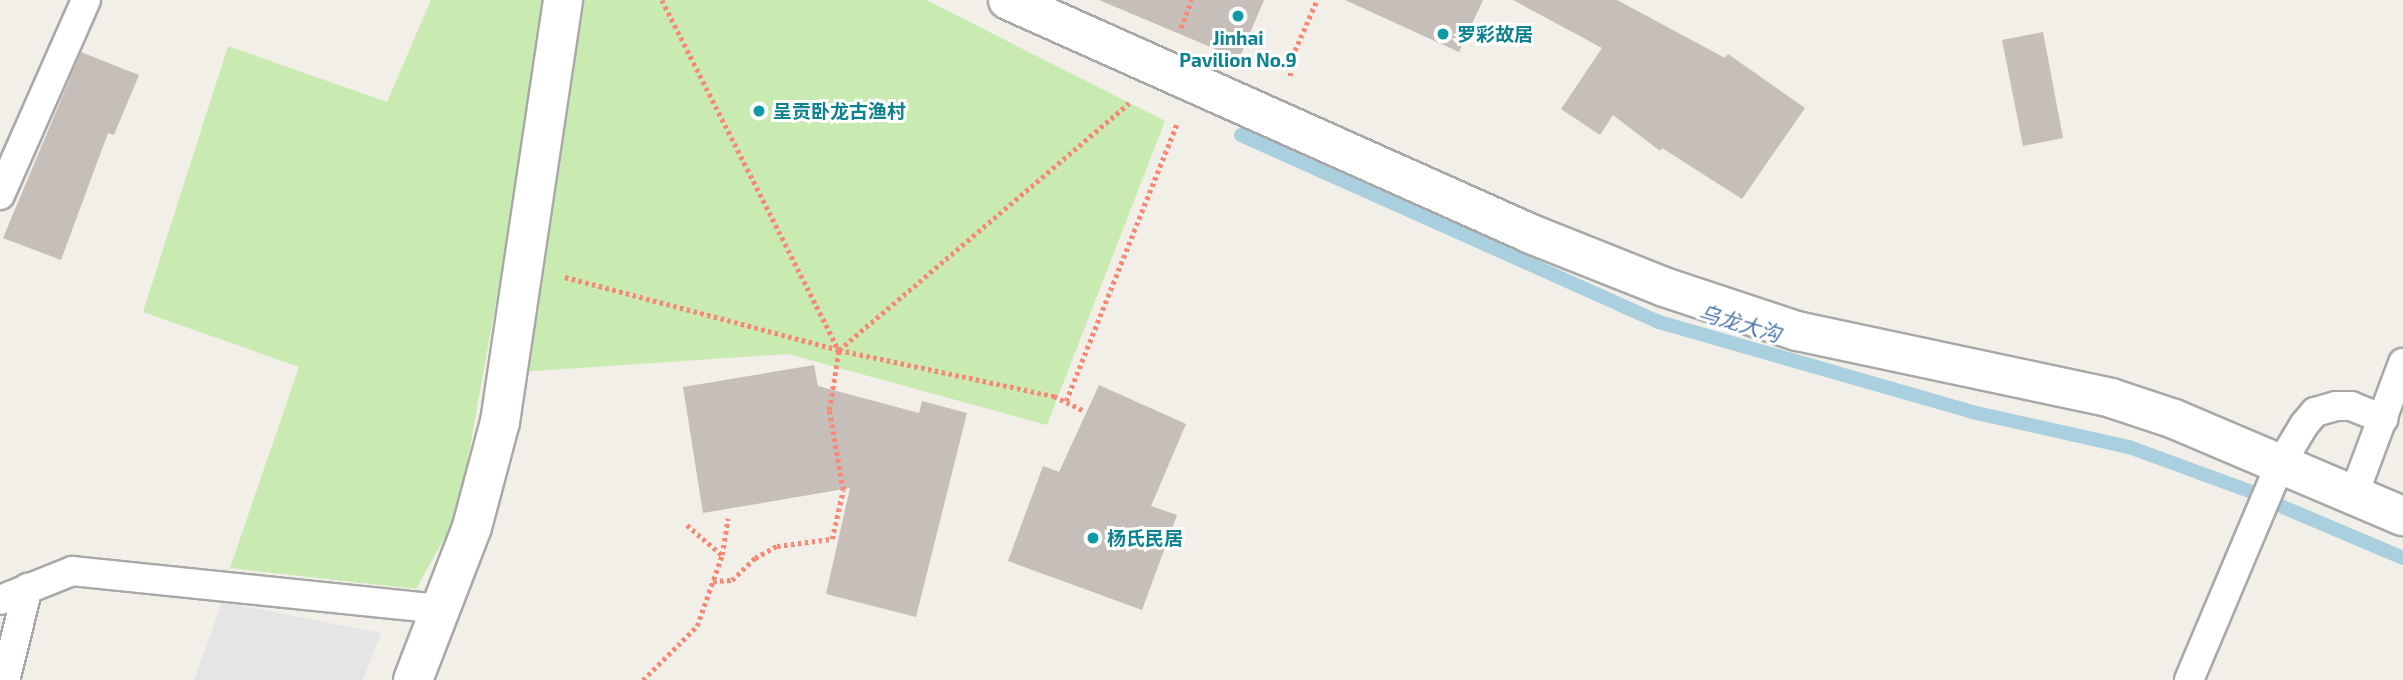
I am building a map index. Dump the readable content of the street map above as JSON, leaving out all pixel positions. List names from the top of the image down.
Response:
{
  "water": ["乌龙大沟"],
  "places": [
    "Jinhai Pavilion No.9",
    "罗彩故居",
    "呈贡卧龙古渔村",
    "杨氏民居"
  ]
}
